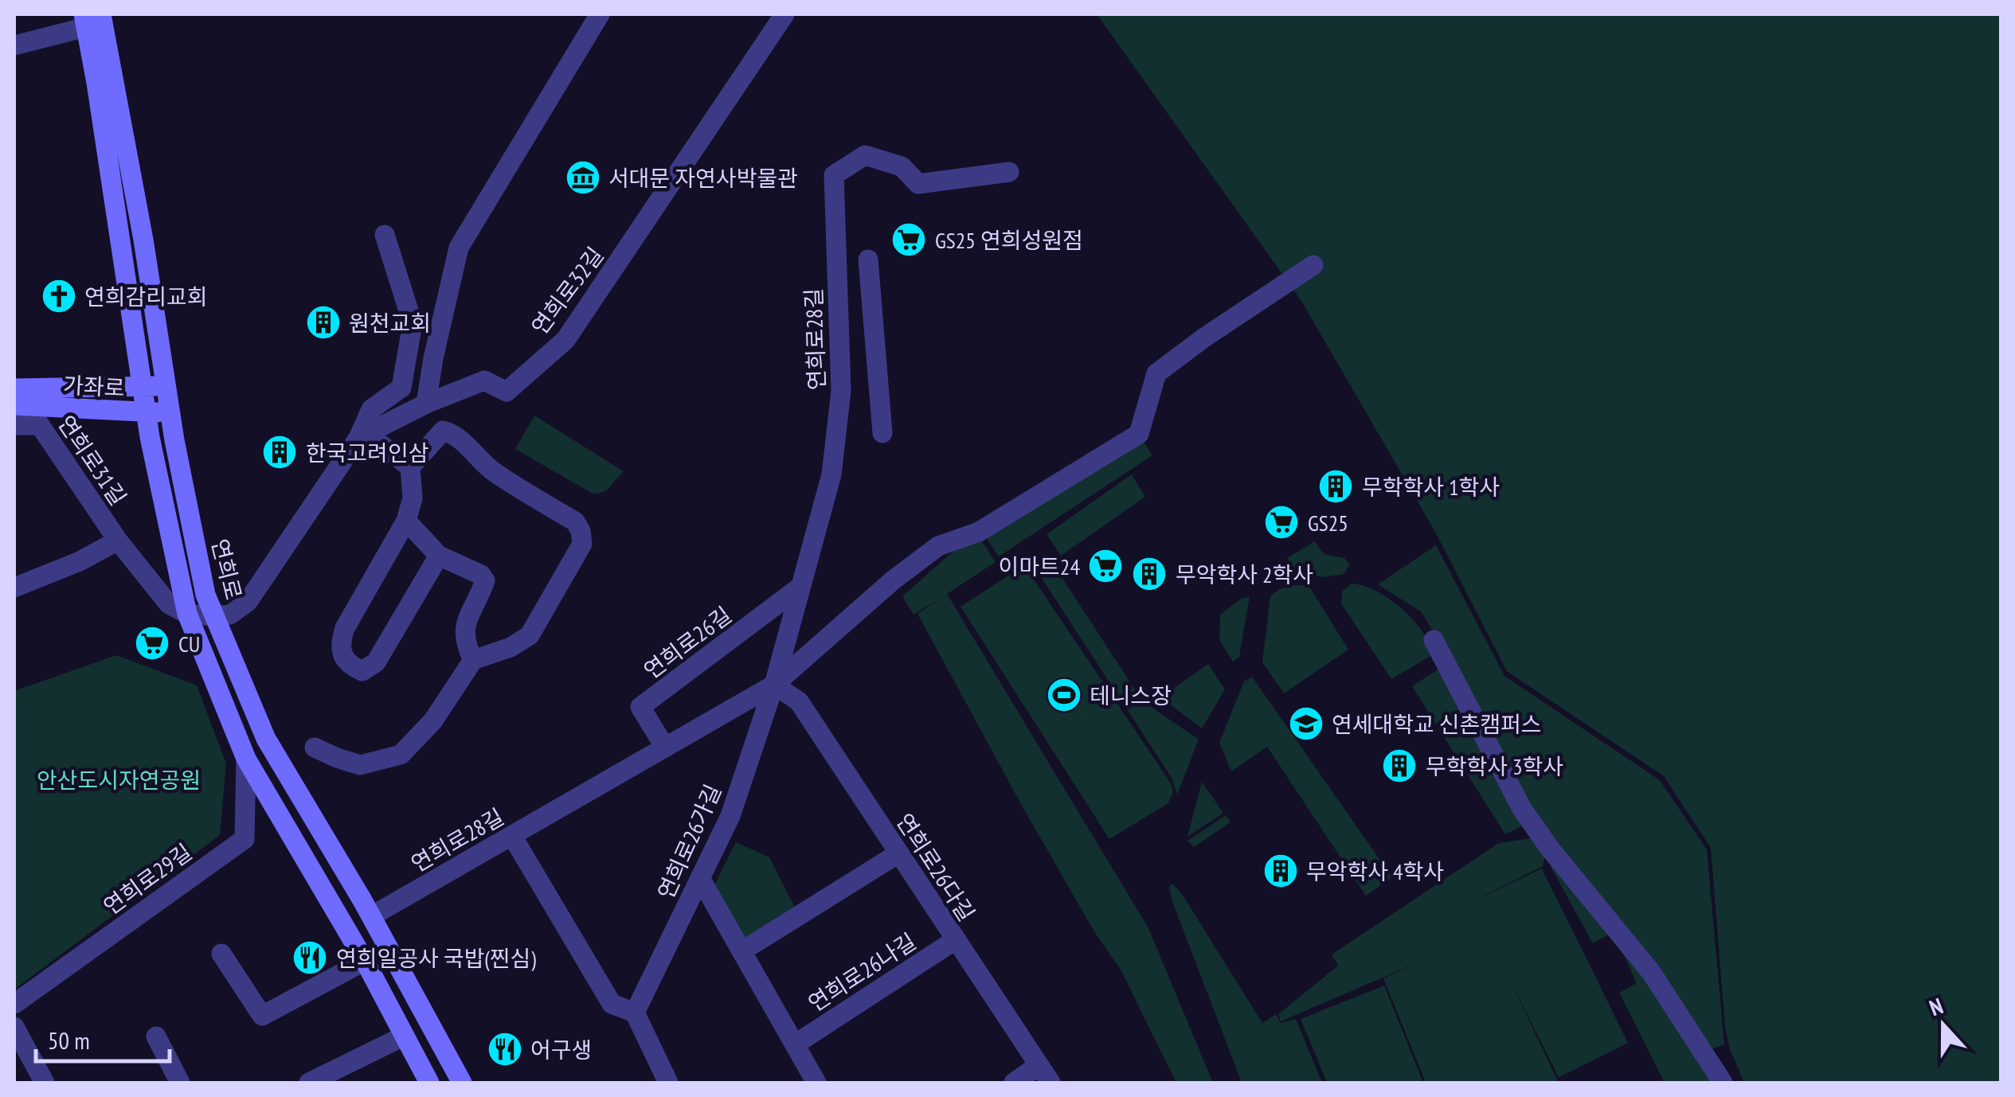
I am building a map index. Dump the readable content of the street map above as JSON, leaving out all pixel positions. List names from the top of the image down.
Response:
{
  "streets": {
    "main road": ["가좌로", "연희로"],
    "street": [
      "연희로32길",
      "연희로28길",
      "연희로31길",
      "연희로26길",
      "연희로26가길",
      "연희로26다길",
      "연희로29길",
      "연희로26나길"
    ]
  },
  "crossings": [
    ["연희로32길", "연희로"],
    ["연희로28길", "연희로"],
    ["연희로28길", "연희로26길"],
    ["연희로28길", "연희로26가길"],
    ["연희로28길", "연희로26다길"],
    ["가좌로", "연희로31길"],
    ["가좌로", "연희로"],
    ["연희로26가길", "연희로26다길"],
    ["연희로26가길", "연희로26나길"],
    ["연희로26다길", "연희로26나길"]
  ],
  "parks": ["안산도시자연공원"],
  "places": {
    "museum": ["서대문 자연사박물관"],
    "supermarket": [
      "GS25 연희성원점",
      "GS25",
      "이마트24",
      "CU"
    ],
    "church": ["연희감리교회"],
    "building": [
      "원천교회",
      "한국고려인삼",
      "무학학사 1학사",
      "무악학사 2학사",
      "무학학사 3학사",
      "무악학사 4학사"
    ],
    "sports": ["테니스장"],
    "school or university": ["연세대학교 신촌캠퍼스"],
    "restaurant": ["연희일공사 국밥(찐심)", "어구생"]
  },
  "scale_bar": "50 m",
  "north": "top"
}
